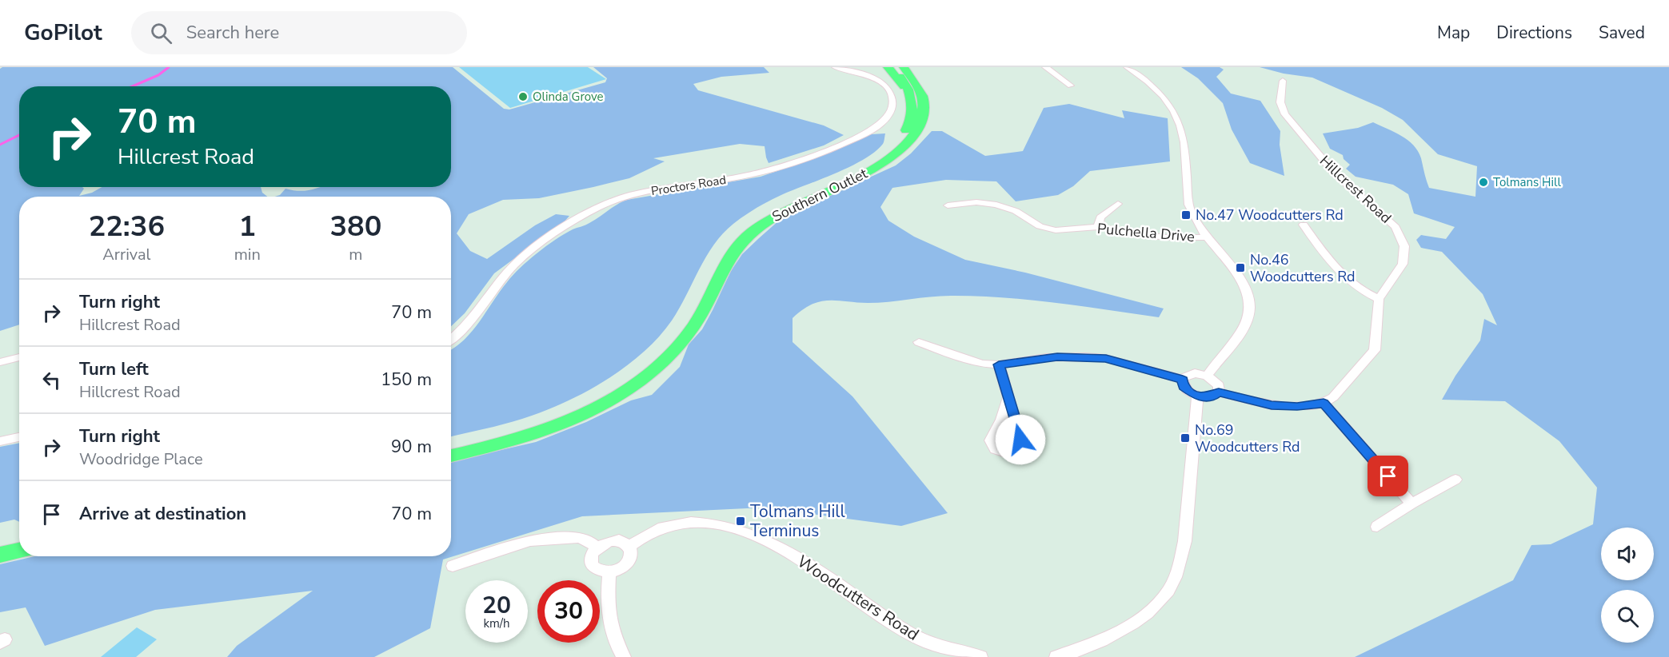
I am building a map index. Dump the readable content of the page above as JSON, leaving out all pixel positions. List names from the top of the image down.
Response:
{
  "streets": {
    "highway": ["Southern Outlet"],
    "street": [
      "Proctors Road",
      "Hillcrest Road",
      "Pulchella Drive",
      "Woodcutters Road"
    ]
  },
  "places": {
    "other": ["Olinda Grove", "Tolmans Hill"],
    "transit": [
      "No.47 Woodcutters Rd",
      "No.46 Woodcutters Rd",
      "No.69 Woodcutters Rd",
      "Tolmans Hill Terminus"
    ]
  },
  "page": {
    "header": "GoPilot",
    "search": "Search here",
    "nav": ["Map", "Directions", "Saved"],
    "turn": ["70 m", "Hillcrest Road"],
    "eta": [
      "22:36",
      "Arrival",
      "1",
      "min",
      "380",
      "m"
    ],
    "list": [
      {
        "name": "Turn right",
        "note": "Hillcrest Road",
        "value": "70 m"
      },
      {
        "name": "Turn left",
        "note": "Hillcrest Road",
        "value": "150 m"
      },
      {
        "name": "Turn right",
        "note": "Woodridge Place",
        "value": "90 m"
      },
      {
        "name": "Arrive at destination",
        "value": "70 m"
      }
    ],
    "speed": "20 km/h",
    "limit": "30"
  }
}
